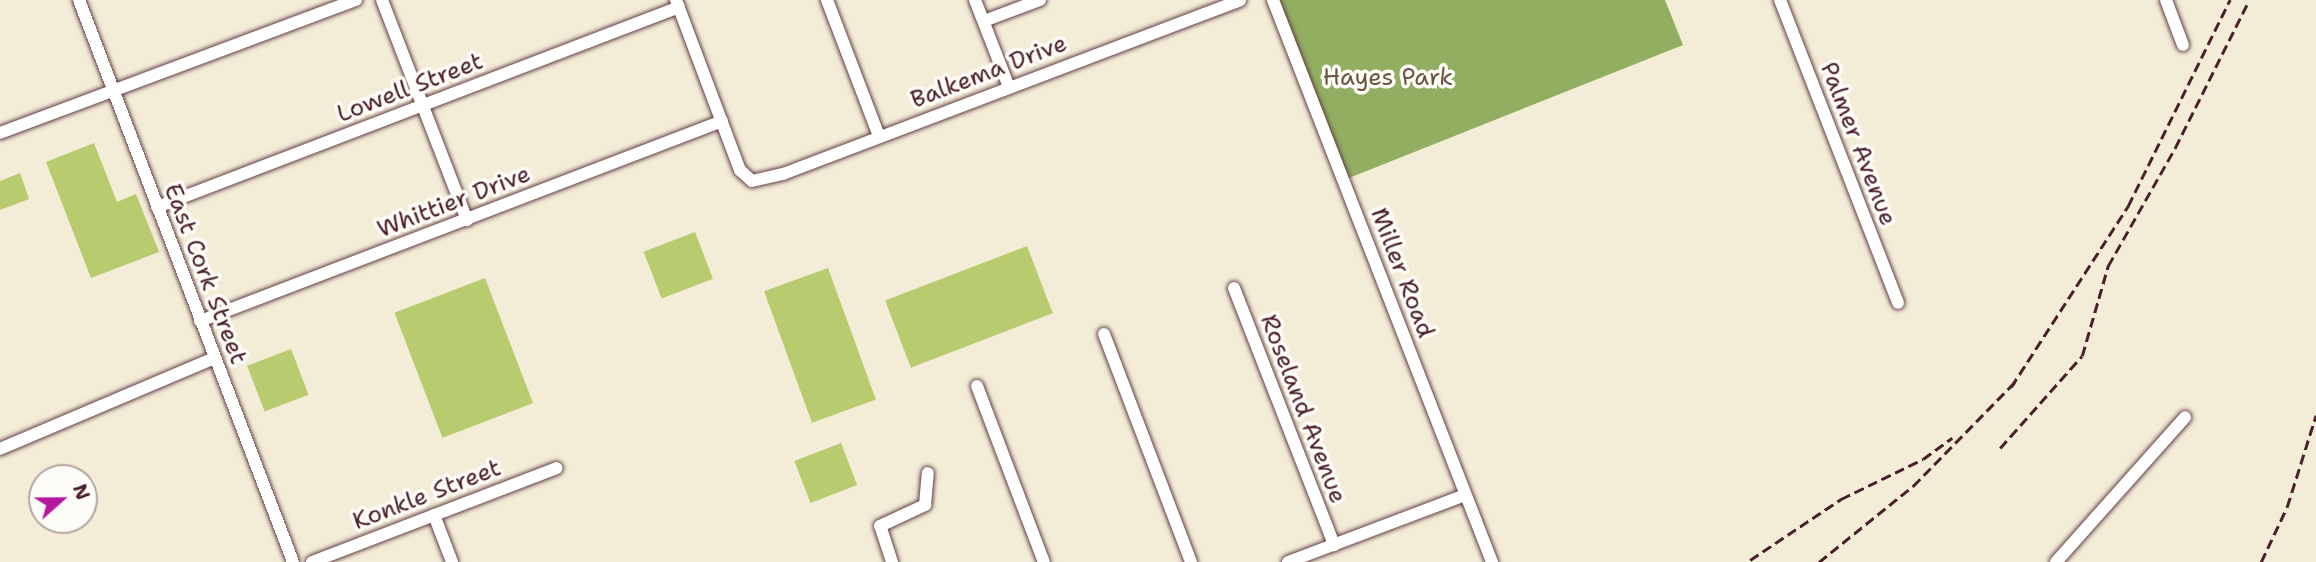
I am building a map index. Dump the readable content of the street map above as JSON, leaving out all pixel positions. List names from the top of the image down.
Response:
{
  "streets": {
    "street": [
      "Balkema Drive",
      "Lowell Street",
      "Palmer Avenue",
      "Whittier Drive",
      "Miller Road",
      "East Cork Street",
      "Roseland Avenue",
      "Konkle Street"
    ]
  },
  "crossings": [
    ["Balkema Drive", "Whittier Drive"],
    ["Lowell Street", "East Cork Street"],
    ["Whittier Drive", "East Cork Street"]
  ],
  "parks": ["Hayes Park"],
  "north": "right"
}
